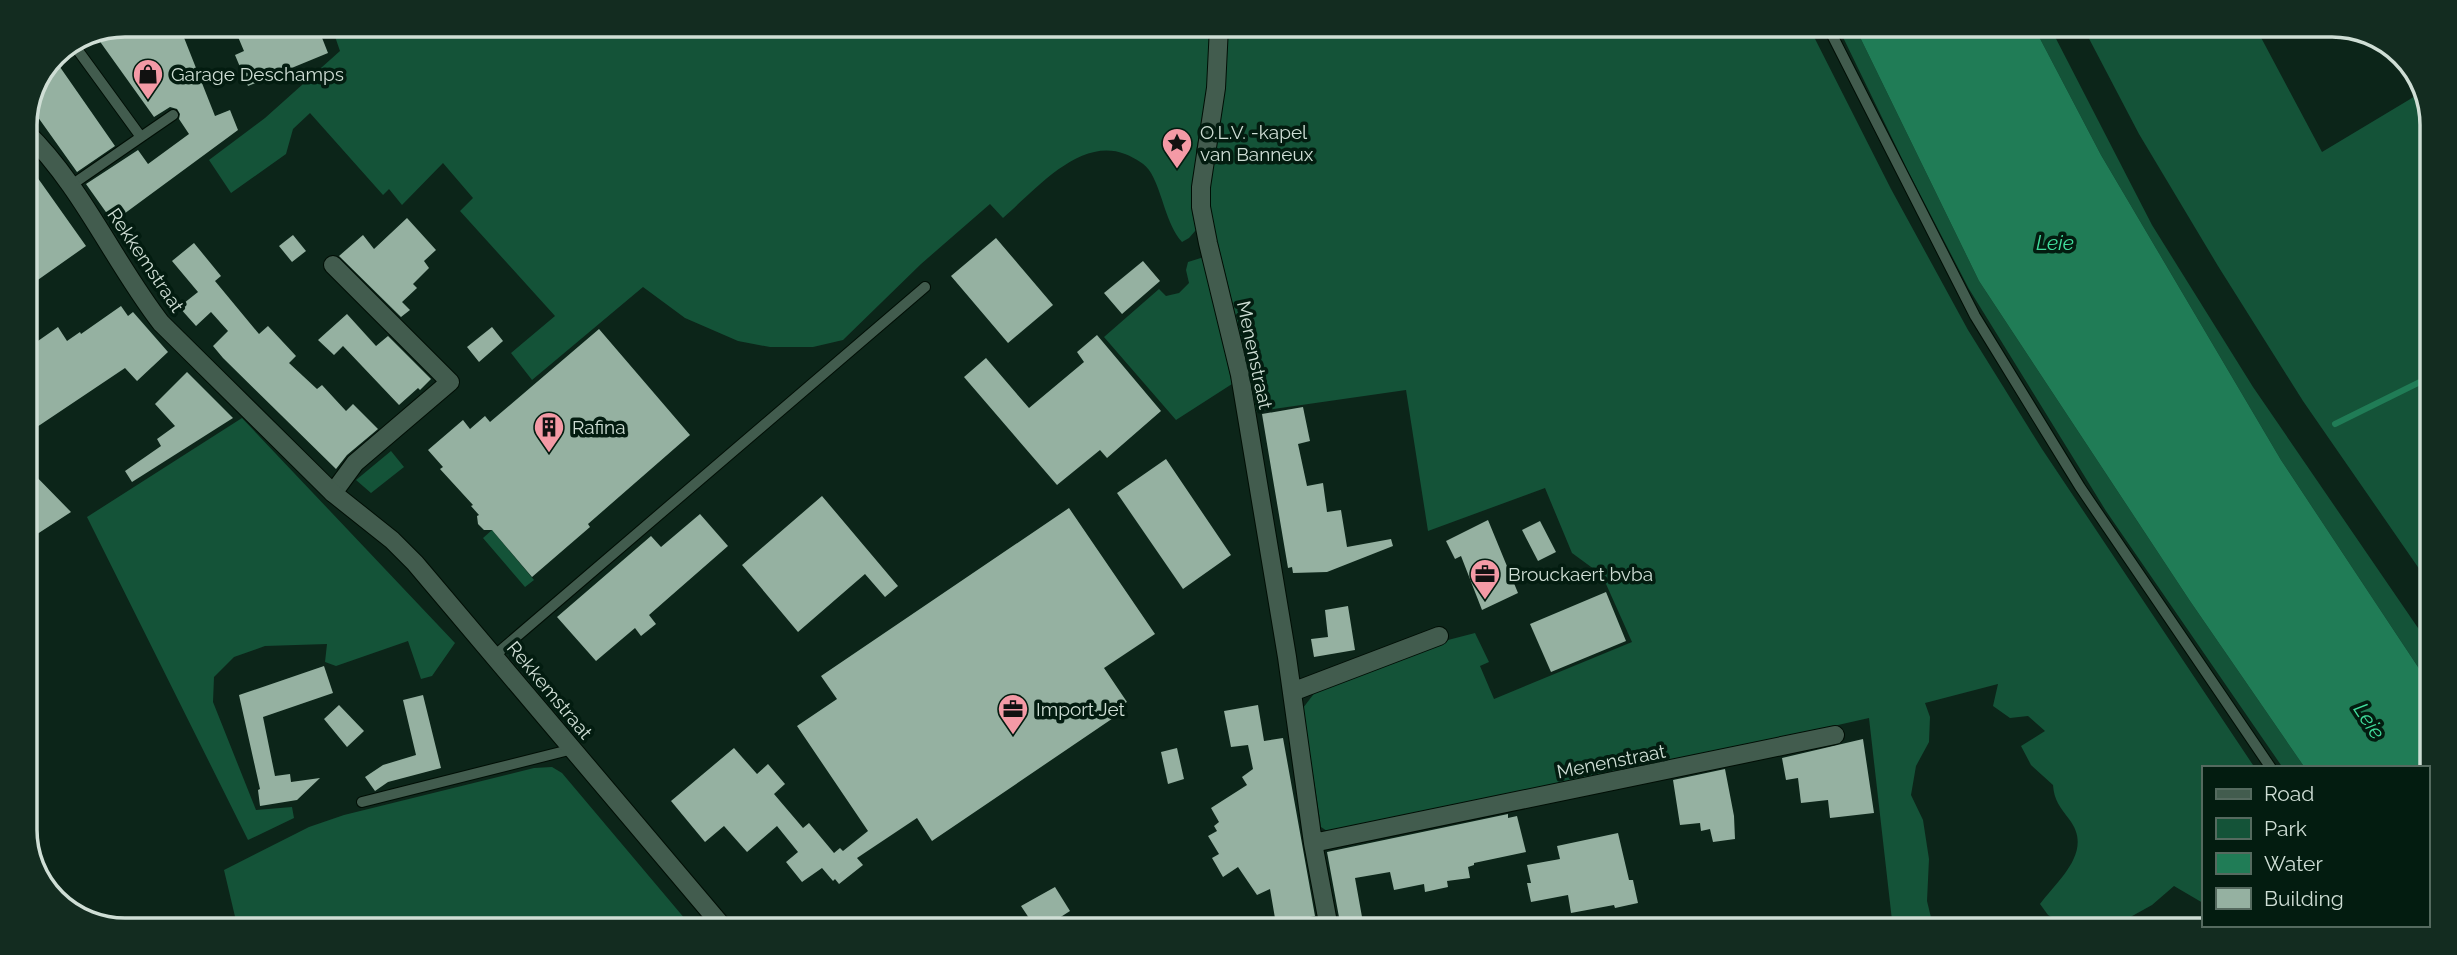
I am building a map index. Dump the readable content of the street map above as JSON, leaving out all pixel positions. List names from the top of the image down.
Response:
{
  "streets": {
    "street": ["Rekkemstraat", "Menenstraat"]
  },
  "water": ["Leie"],
  "places": {
    "shop": ["Garage Deschamps"],
    "place": ["O.L.V. -kapel van Banneux"],
    "building": ["Rafina"],
    "office": ["Brouckaert bvba", "Import Jet"]
  },
  "legend": [
    "Road",
    "Park",
    "Water",
    "Building"
  ]
}
